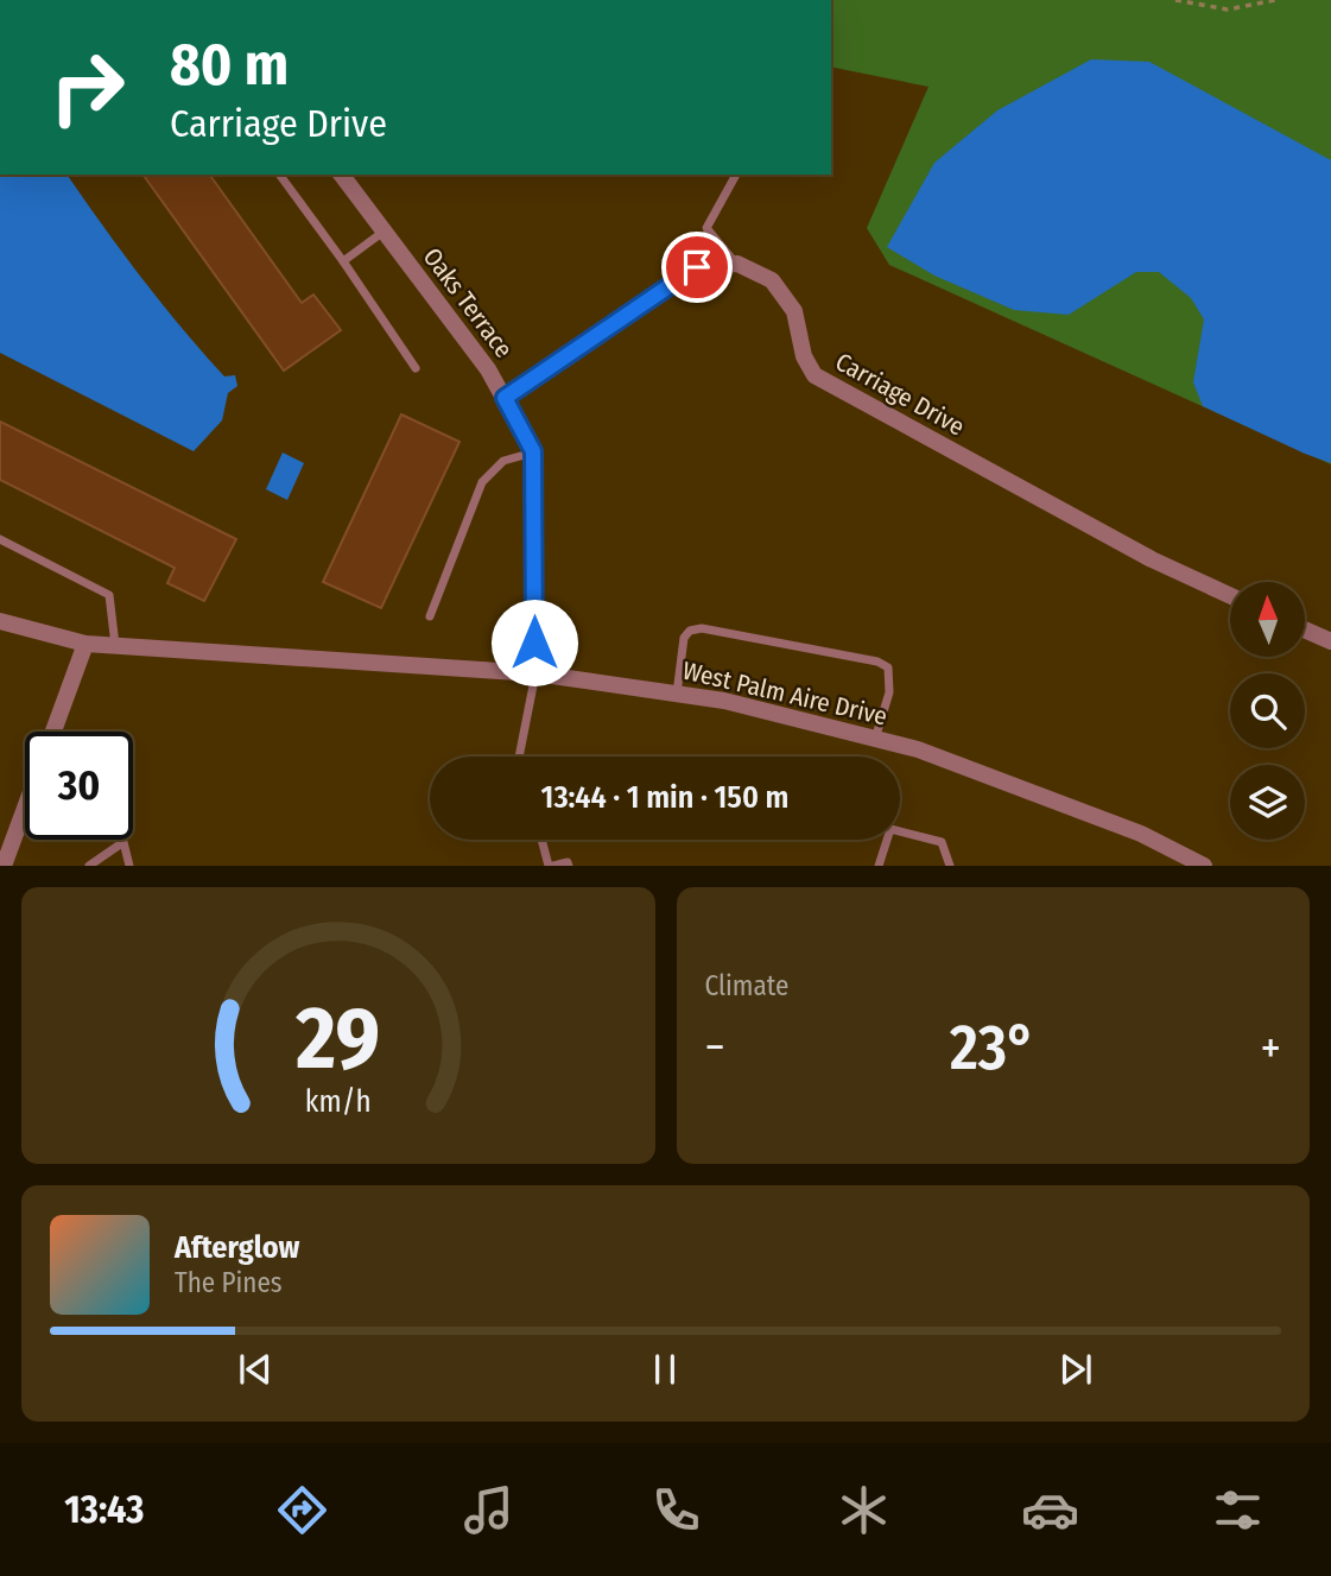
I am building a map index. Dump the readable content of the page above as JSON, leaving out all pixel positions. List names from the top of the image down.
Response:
{
  "streets": {
    "street": ["Oaks Terrace", "Carriage Drive", "West Palm Aire Drive"]
  },
  "crossings": [
    ["Oaks Terrace", "West Palm Aire Drive"]
  ],
  "north": "top",
  "page": {
    "turn": ["80 m", "Carriage Drive"],
    "limit": "30",
    "trip": "13:44 · 1 min · 150 m",
    "tile": "Climate",
    "heat": ["−", "23°", "+"],
    "song": ["Afterglow", "The Pines"],
    "tabs": "13:43",
    "gauge": ["29", "km/h"]
  }
}
